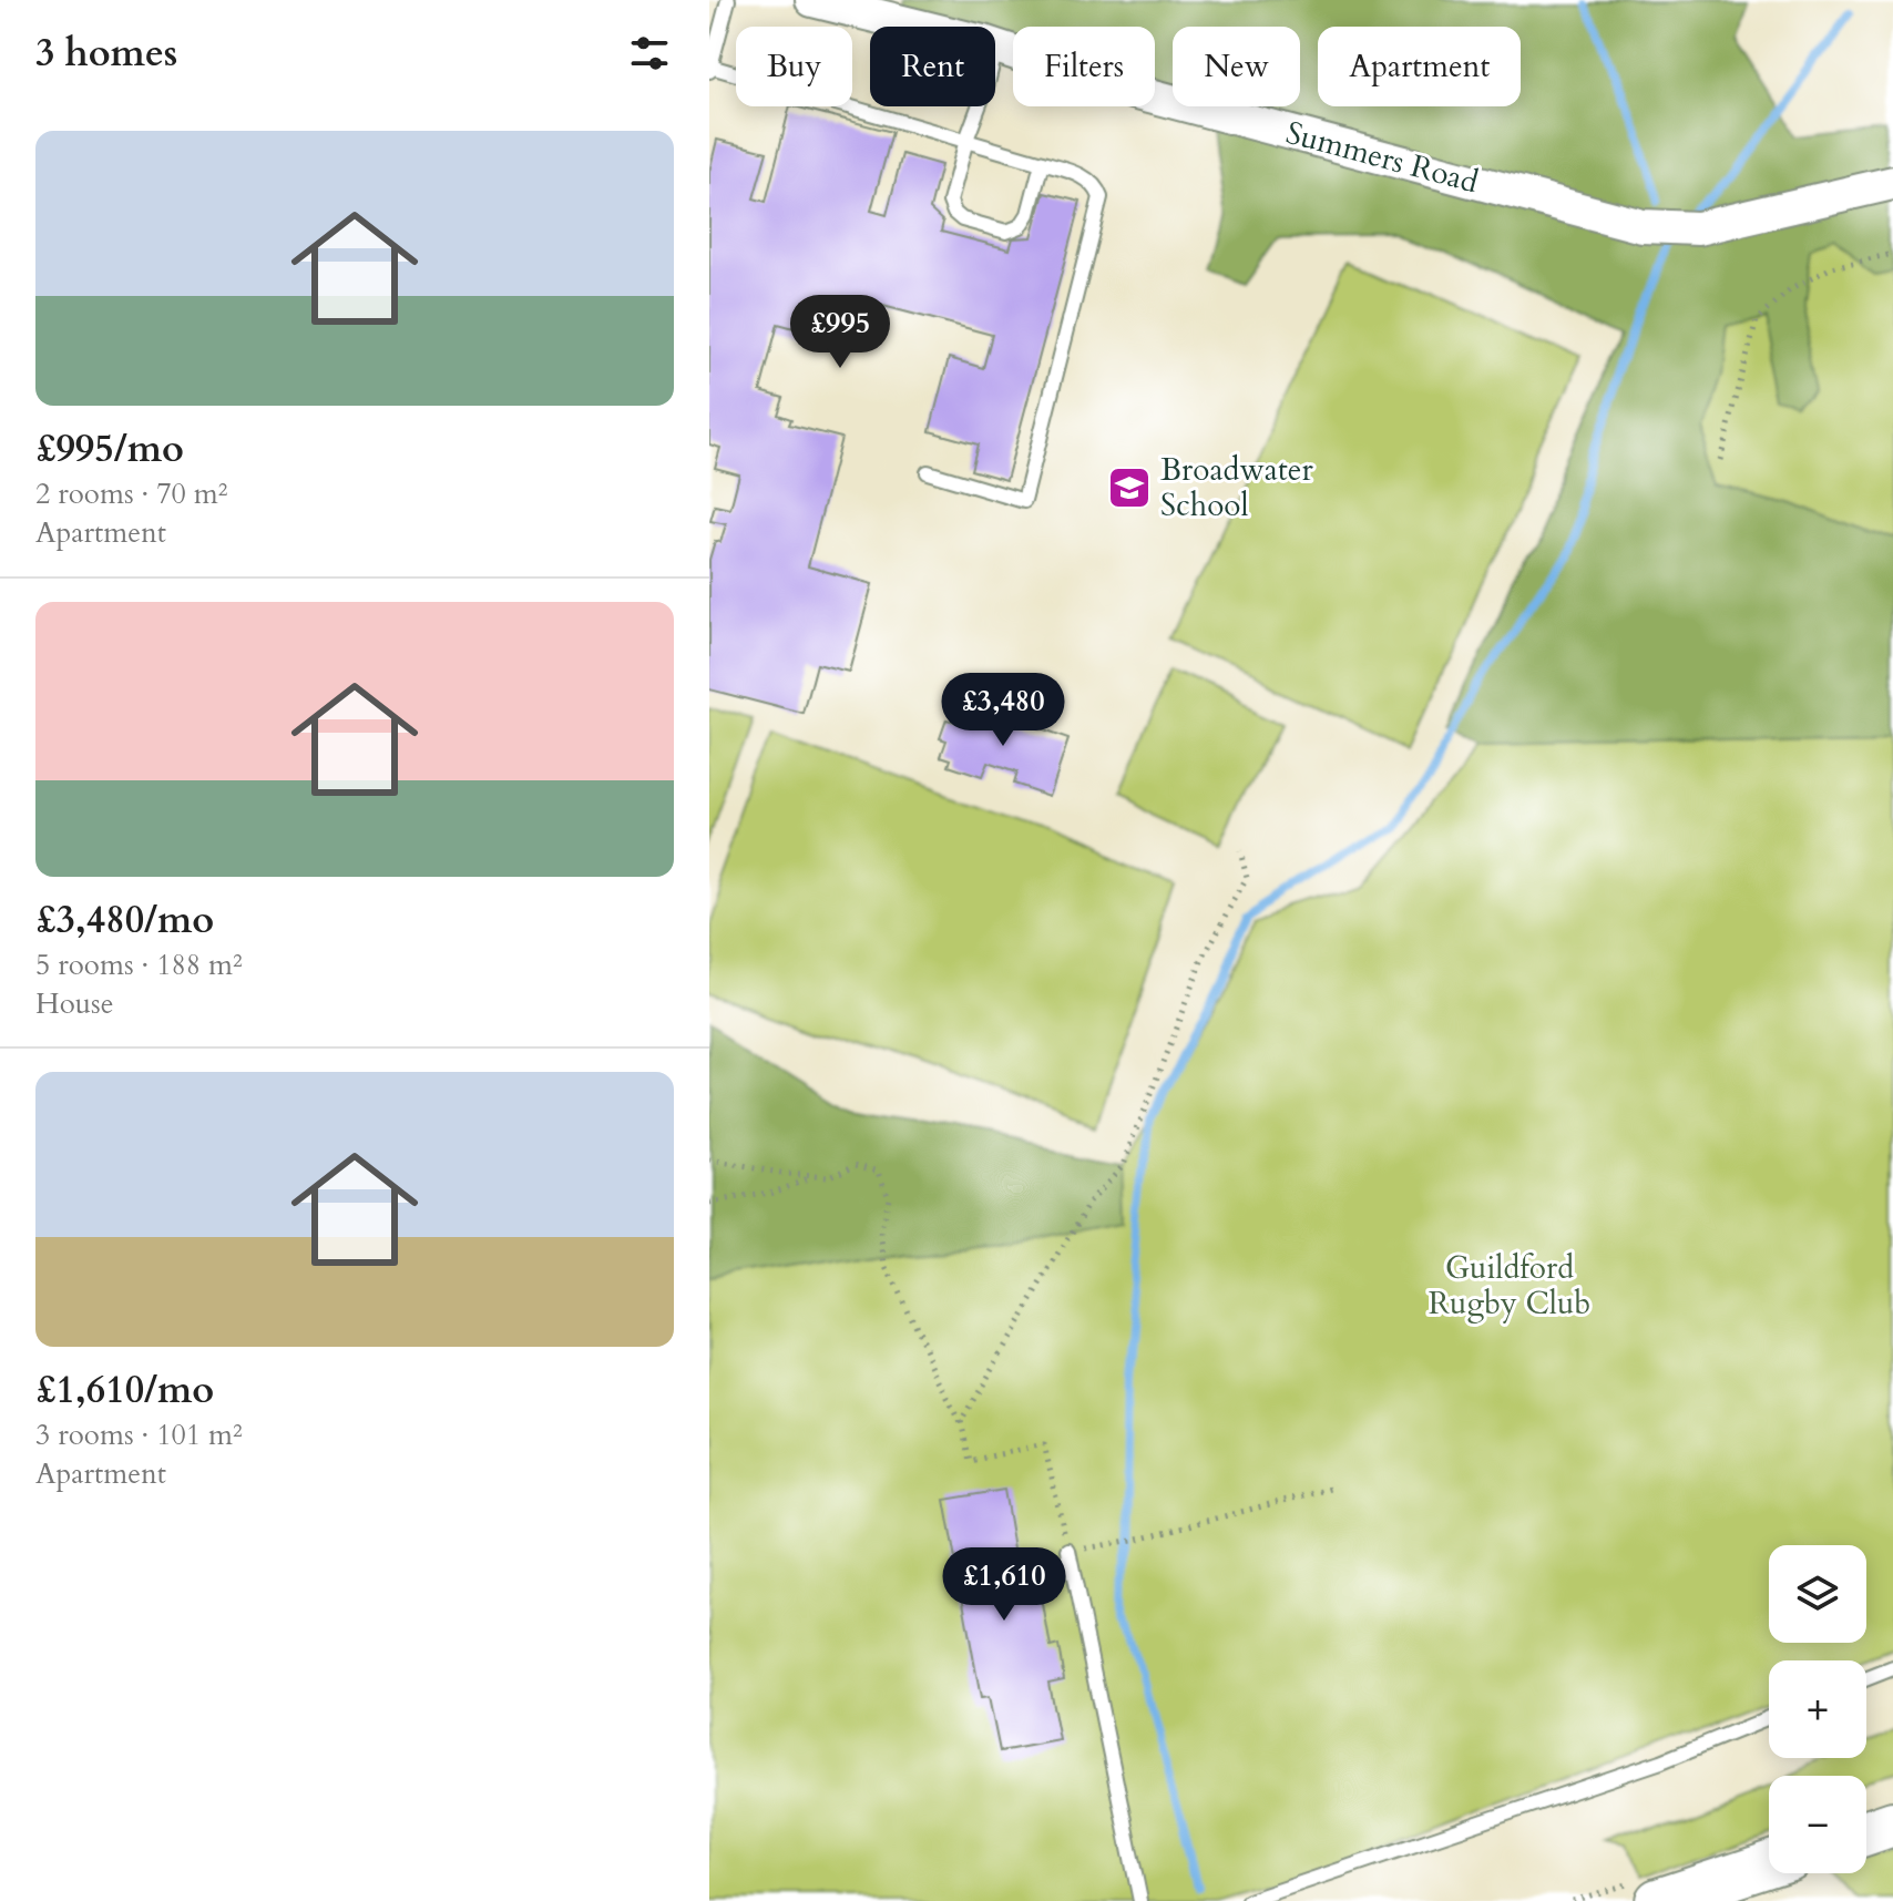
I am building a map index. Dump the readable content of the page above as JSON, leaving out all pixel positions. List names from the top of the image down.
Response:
{
  "streets": {
    "street": ["Summers Road"]
  },
  "parks": ["Guildford Rugby Club"],
  "places": {
    "school or university": ["Broadwater School"]
  },
  "page": {
    "heading": "3 homes",
    "chip": [
      "Buy",
      "Rent",
      "Filters",
      "New",
      "Apartment"
    ],
    "list": [
      {
        "name": "£995/mo",
        "note": "2 rooms · 70 m² · Apartment"
      },
      {
        "name": "£3,480/mo",
        "note": "5 rooms · 188 m² · House"
      },
      {
        "name": "£1,610/mo",
        "note": "3 rooms · 101 m² · Apartment"
      }
    ],
    "price": ["£995", "£3,480", "£1,610"],
    "map_buttons": ["+", "−"]
  }
}
